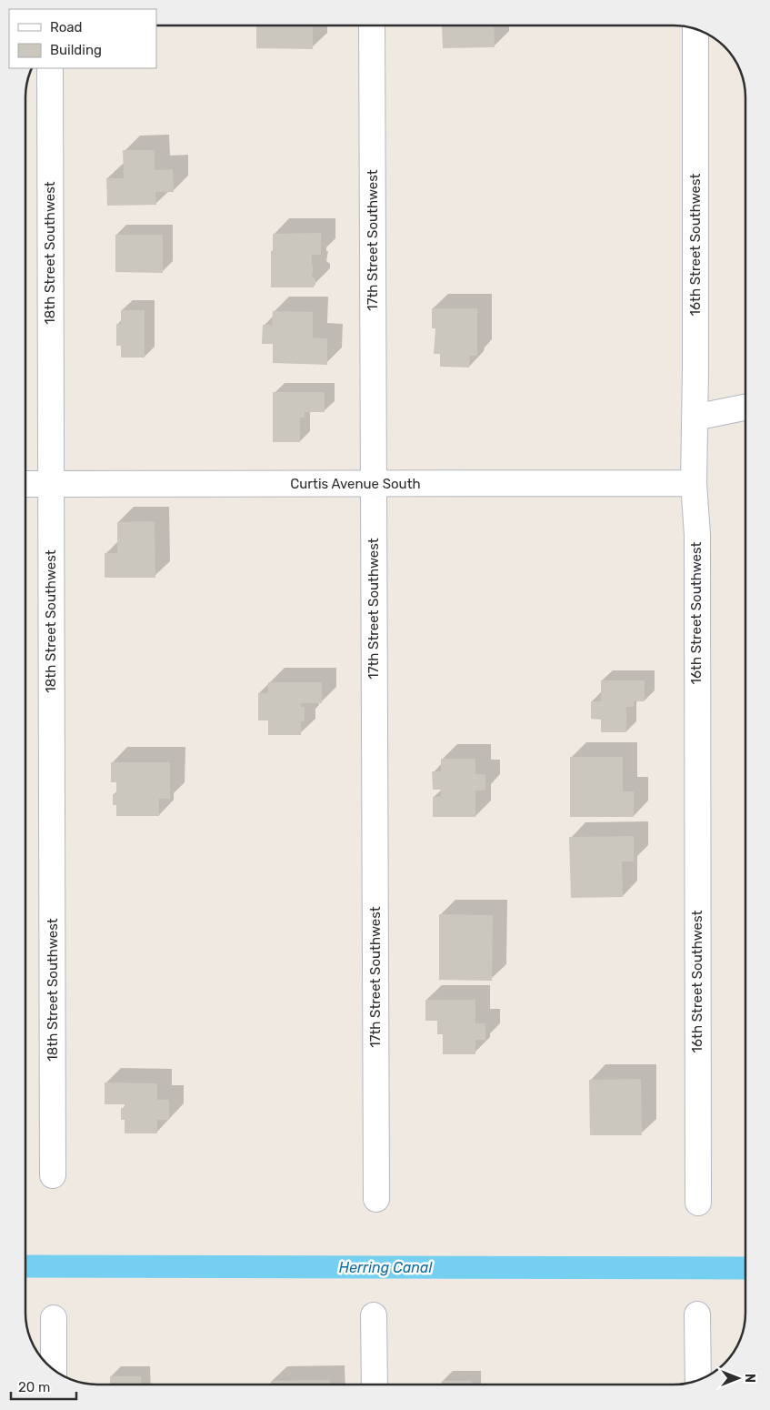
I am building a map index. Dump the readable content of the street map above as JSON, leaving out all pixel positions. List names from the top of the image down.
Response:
{
  "streets": {
    "street": [
      "17th Street Southwest",
      "16th Street Southwest",
      "18th Street Southwest",
      "Curtis Avenue South"
    ]
  },
  "crossings": [
    ["17th Street Southwest", "Curtis Avenue South"],
    ["16th Street Southwest", "Curtis Avenue South"],
    ["18th Street Southwest", "Curtis Avenue South"]
  ],
  "water": ["Herring Canal"],
  "legend": ["Road", "Building"],
  "scale_bar": "20 m",
  "north": "right"
}
